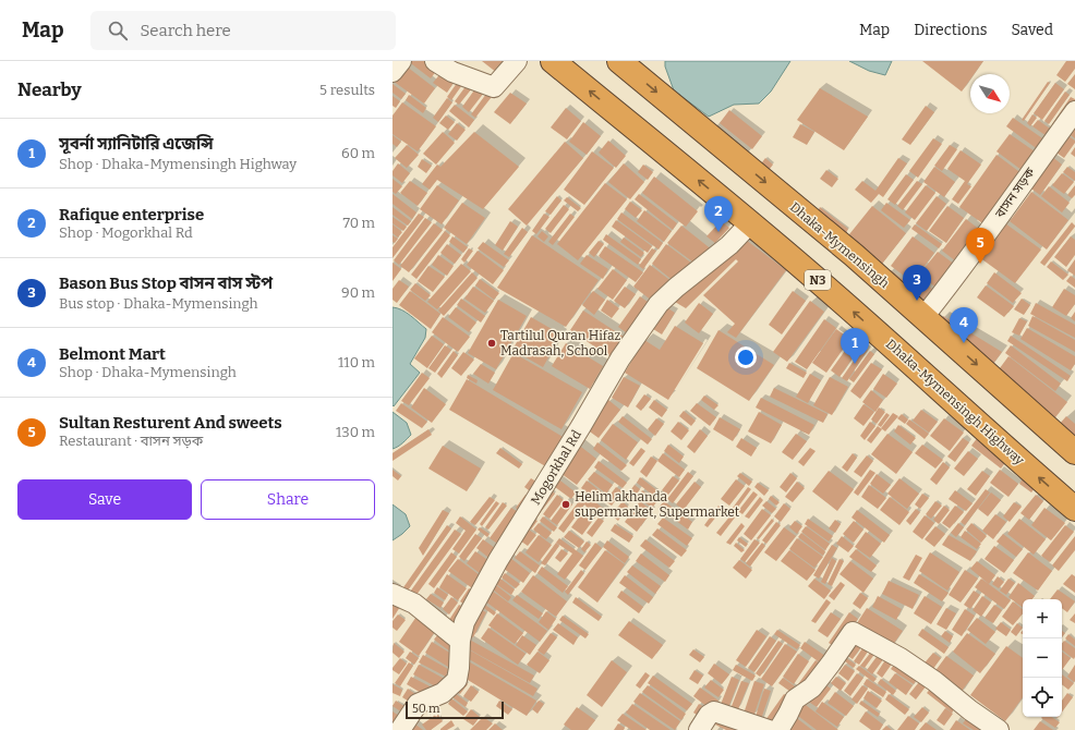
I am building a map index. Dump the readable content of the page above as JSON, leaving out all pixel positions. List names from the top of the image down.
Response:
{
  "streets": {
    "highway": ["Dhaka-Mymensingh", "N3", "Dhaka-Mymensingh Highway"],
    "street": ["বাসন সড়ক", "Mogorkhal Rd"]
  },
  "crossings": [
    ["বাসন সড়ক", "Dhaka-Mymensingh"],
    ["Dhaka-Mymensingh Highway", "Mogorkhal Rd"]
  ],
  "one_way": ["Dhaka-Mymensingh", "Dhaka-Mymensingh Highway"],
  "places": ["Tartilul Quran Hifaz Madrasah, School", "Helim akhanda supermarket, Supermarket"],
  "scale_bar": "50 m",
  "north": "bottom right",
  "page": {
    "header": "Map",
    "search": "Search here",
    "nav": ["Map", "Directions", "Saved"],
    "heading": ["Nearby", "5 results"],
    "list": [
      {
        "mark": "1",
        "name": "সূবর্না স্যানিটারি এজেন্সি",
        "note": "Shop · Dhaka-Mymensingh Highway",
        "value": "60 m"
      },
      {
        "mark": "2",
        "name": "Rafique enterprise",
        "note": "Shop · Mogorkhal Rd",
        "value": "70 m"
      },
      {
        "mark": "3",
        "name": "Bason Bus Stop বাসন বাস স্টপ",
        "note": "Bus stop · Dhaka-Mymensingh",
        "value": "90 m"
      },
      {
        "mark": "4",
        "name": "Belmont Mart",
        "note": "Shop · Dhaka-Mymensingh",
        "value": "110 m"
      },
      {
        "mark": "5",
        "name": "Sultan Resturent And sweets",
        "note": "Restaurant · বাসন সড়ক",
        "value": "130 m"
      }
    ],
    "pins": [
      "2",
      "5",
      "3",
      "4",
      "1"
    ],
    "buttons": ["Save", "Share"],
    "map_buttons": ["+", "−"],
    "scale": "50 m"
  }
}
